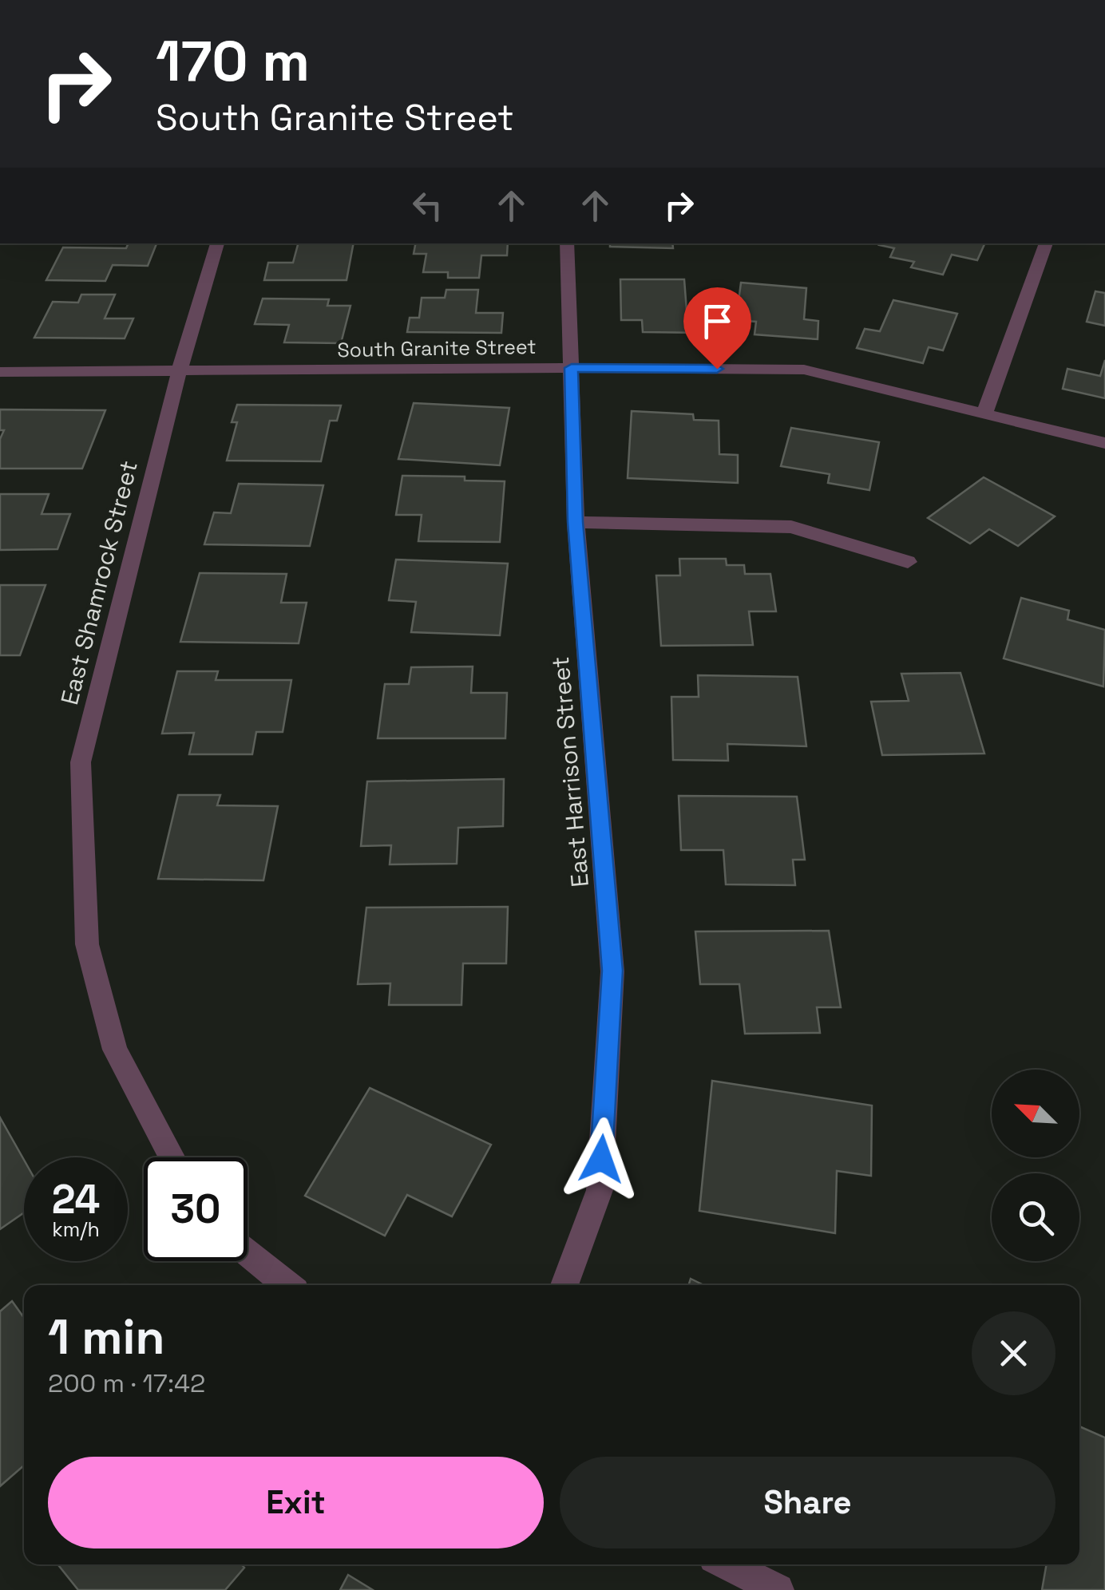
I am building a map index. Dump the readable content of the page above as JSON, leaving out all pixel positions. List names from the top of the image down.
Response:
{
  "streets": {
    "street": ["South Granite Street", "East Shamrock Street", "East Harrison Street"]
  },
  "crossings": [
    ["South Granite Street", "East Shamrock Street"],
    ["South Granite Street", "East Harrison Street"]
  ],
  "north": "top left",
  "page": {
    "turn": ["170 m", "South Granite Street"],
    "speed": "24 km/h",
    "limit": "30",
    "heading": ["1 min", "200 m · 17:42"],
    "buttons": ["Exit", "Share"]
  }
}
